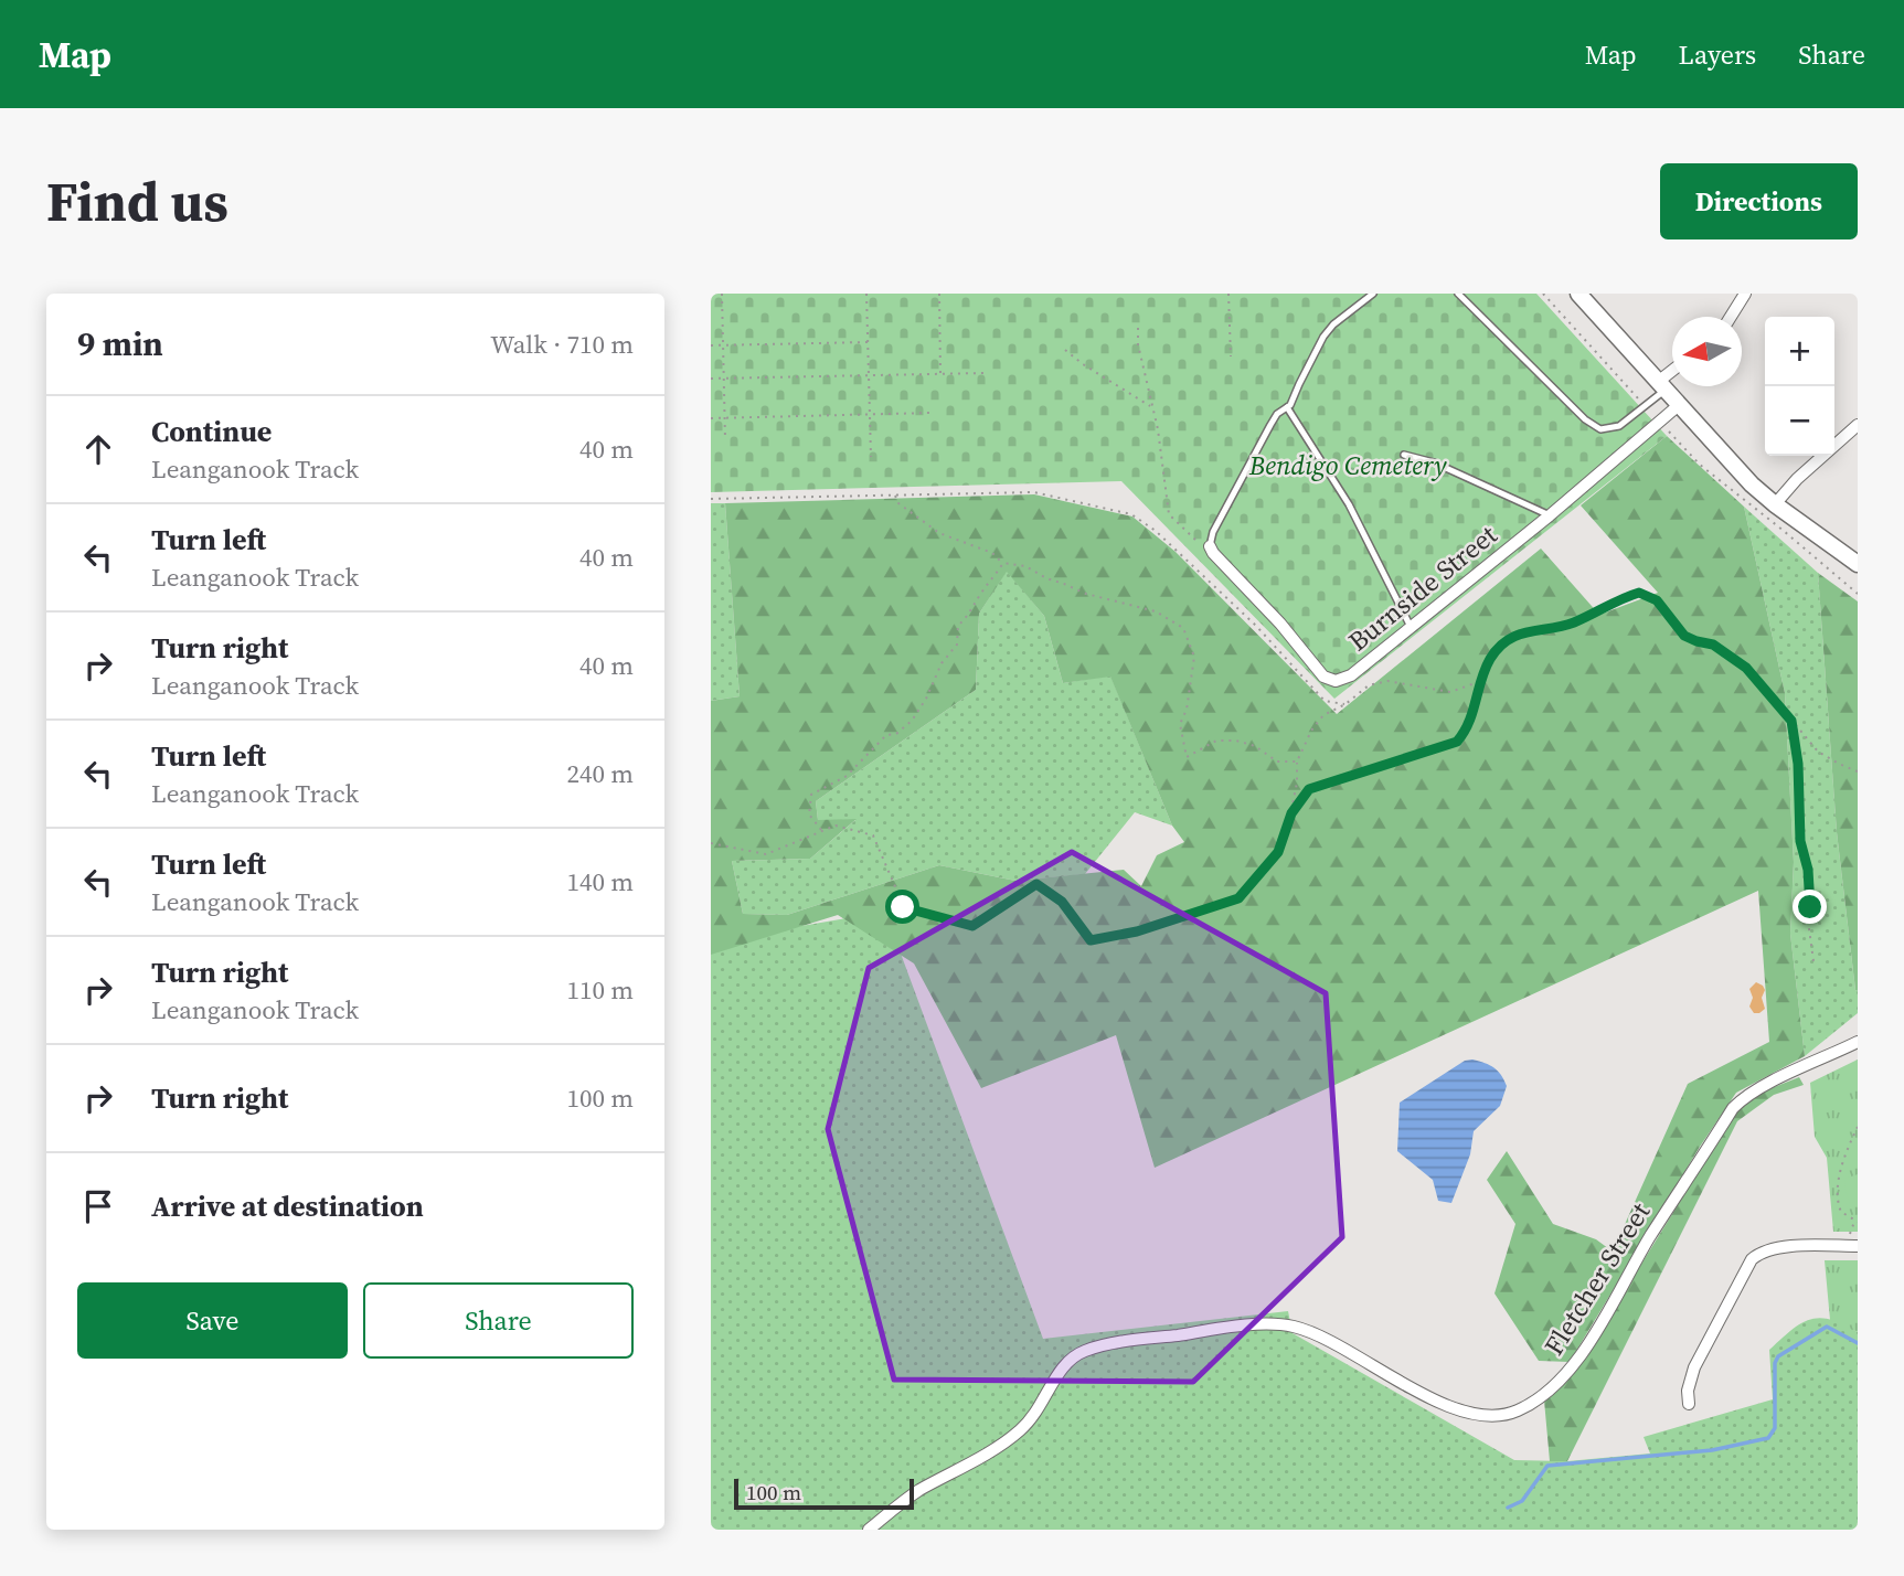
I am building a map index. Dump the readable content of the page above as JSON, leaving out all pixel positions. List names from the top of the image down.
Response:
{
  "streets": {
    "street": ["Burnside Street", "Fletcher Street"]
  },
  "parks": ["Bendigo Cemetery"],
  "scale_bar": "100 m",
  "north": "left",
  "page": {
    "header": "Map",
    "nav": ["Map", "Layers", "Share"],
    "buttons": [
      "Directions",
      ["Save", "Share"]
    ],
    "title": "Find us",
    "heading": ["9 min", "Walk · 710 m"],
    "map_buttons": ["+", "−"],
    "list": [
      ["Continue", "Leanganook Track", "40 m"],
      ["Turn left", "Leanganook Track", "40 m"],
      ["Turn right", "Leanganook Track", "40 m"],
      ["Turn left", "Leanganook Track", "240 m"],
      ["Turn left", "Leanganook Track", "140 m"],
      ["Turn right", "Leanganook Track", "110 m"],
      ["Turn right", "100 m"],
      "Arrive at destination"
    ],
    "scale": "100 m"
  }
}
